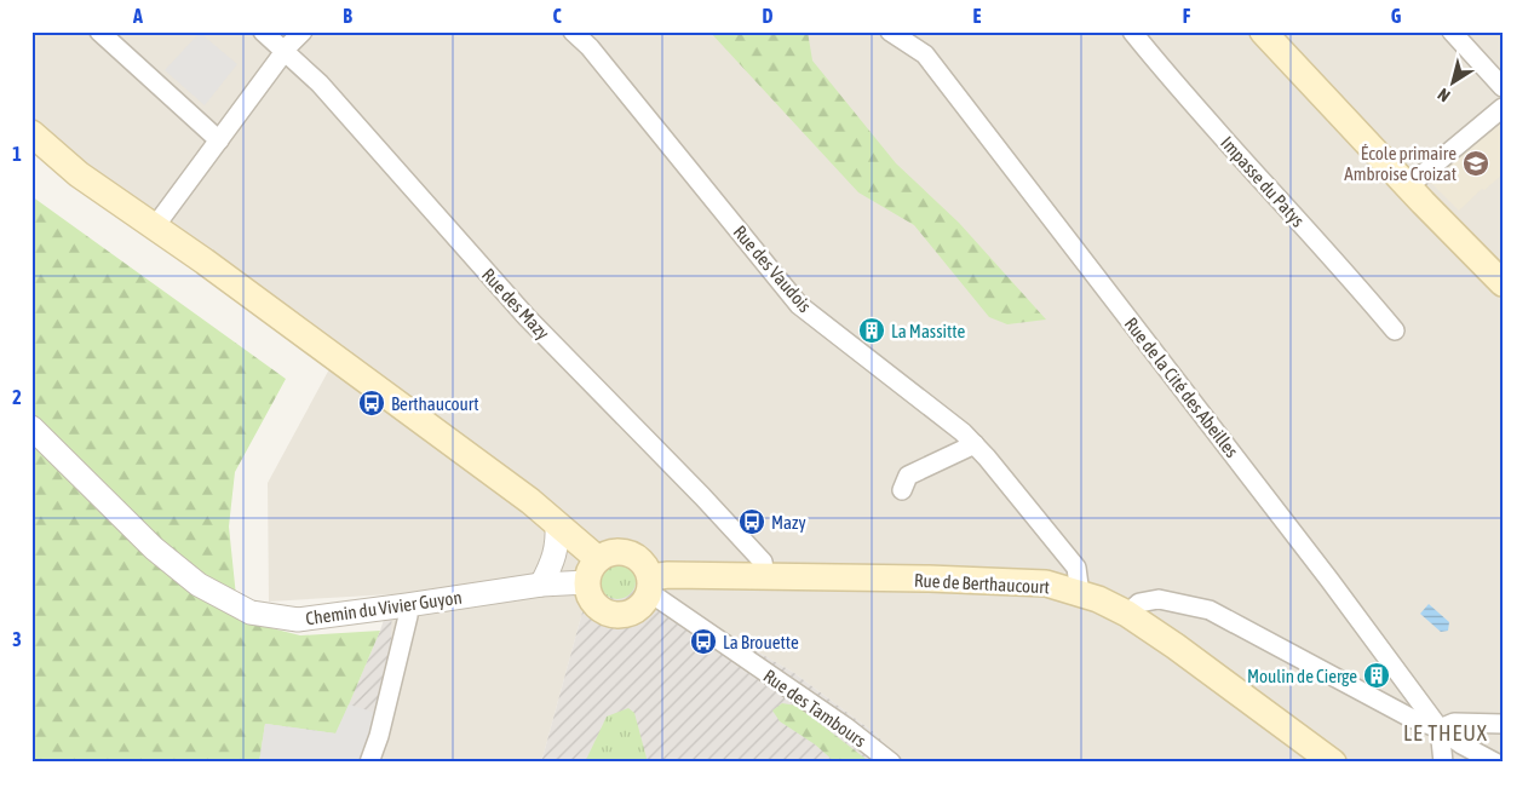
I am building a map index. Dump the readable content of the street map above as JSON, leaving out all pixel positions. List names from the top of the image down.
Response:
{
  "streets": {
    "main road": ["Rue de Berthaucourt"],
    "street": [
      "Impasse du Patys",
      "Rue des Vaudois",
      "Rue des Mazy",
      "Rue de la Cité des Abeilles",
      "Chemin du Vivier Guyon",
      "Rue des Tambours"
    ]
  },
  "crossings": [
    ["Rue des Vaudois", "Rue de Berthaucourt"],
    ["Rue des Mazy", "Rue de Berthaucourt"],
    ["Rue de Berthaucourt", "Chemin du Vivier Guyon"],
    ["Rue de Berthaucourt", "Rue des Tambours"],
    ["Chemin du Vivier Guyon", "Rue des Tambours"]
  ],
  "districts": ["LE THEUX"],
  "places": {
    "school or university": ["École primaire Ambroise Croizat"],
    "building": ["La Massitte", "Moulin de Cierge"],
    "bus stop": ["Berthaucourt", "Mazy", "La Brouette"]
  },
  "north": "bottom left",
  "grid": {
    "columns": [
      "A",
      "B",
      "C",
      "D",
      "E",
      "F",
      "G"
    ],
    "rows": ["1", "2", "3"]
  }
}
